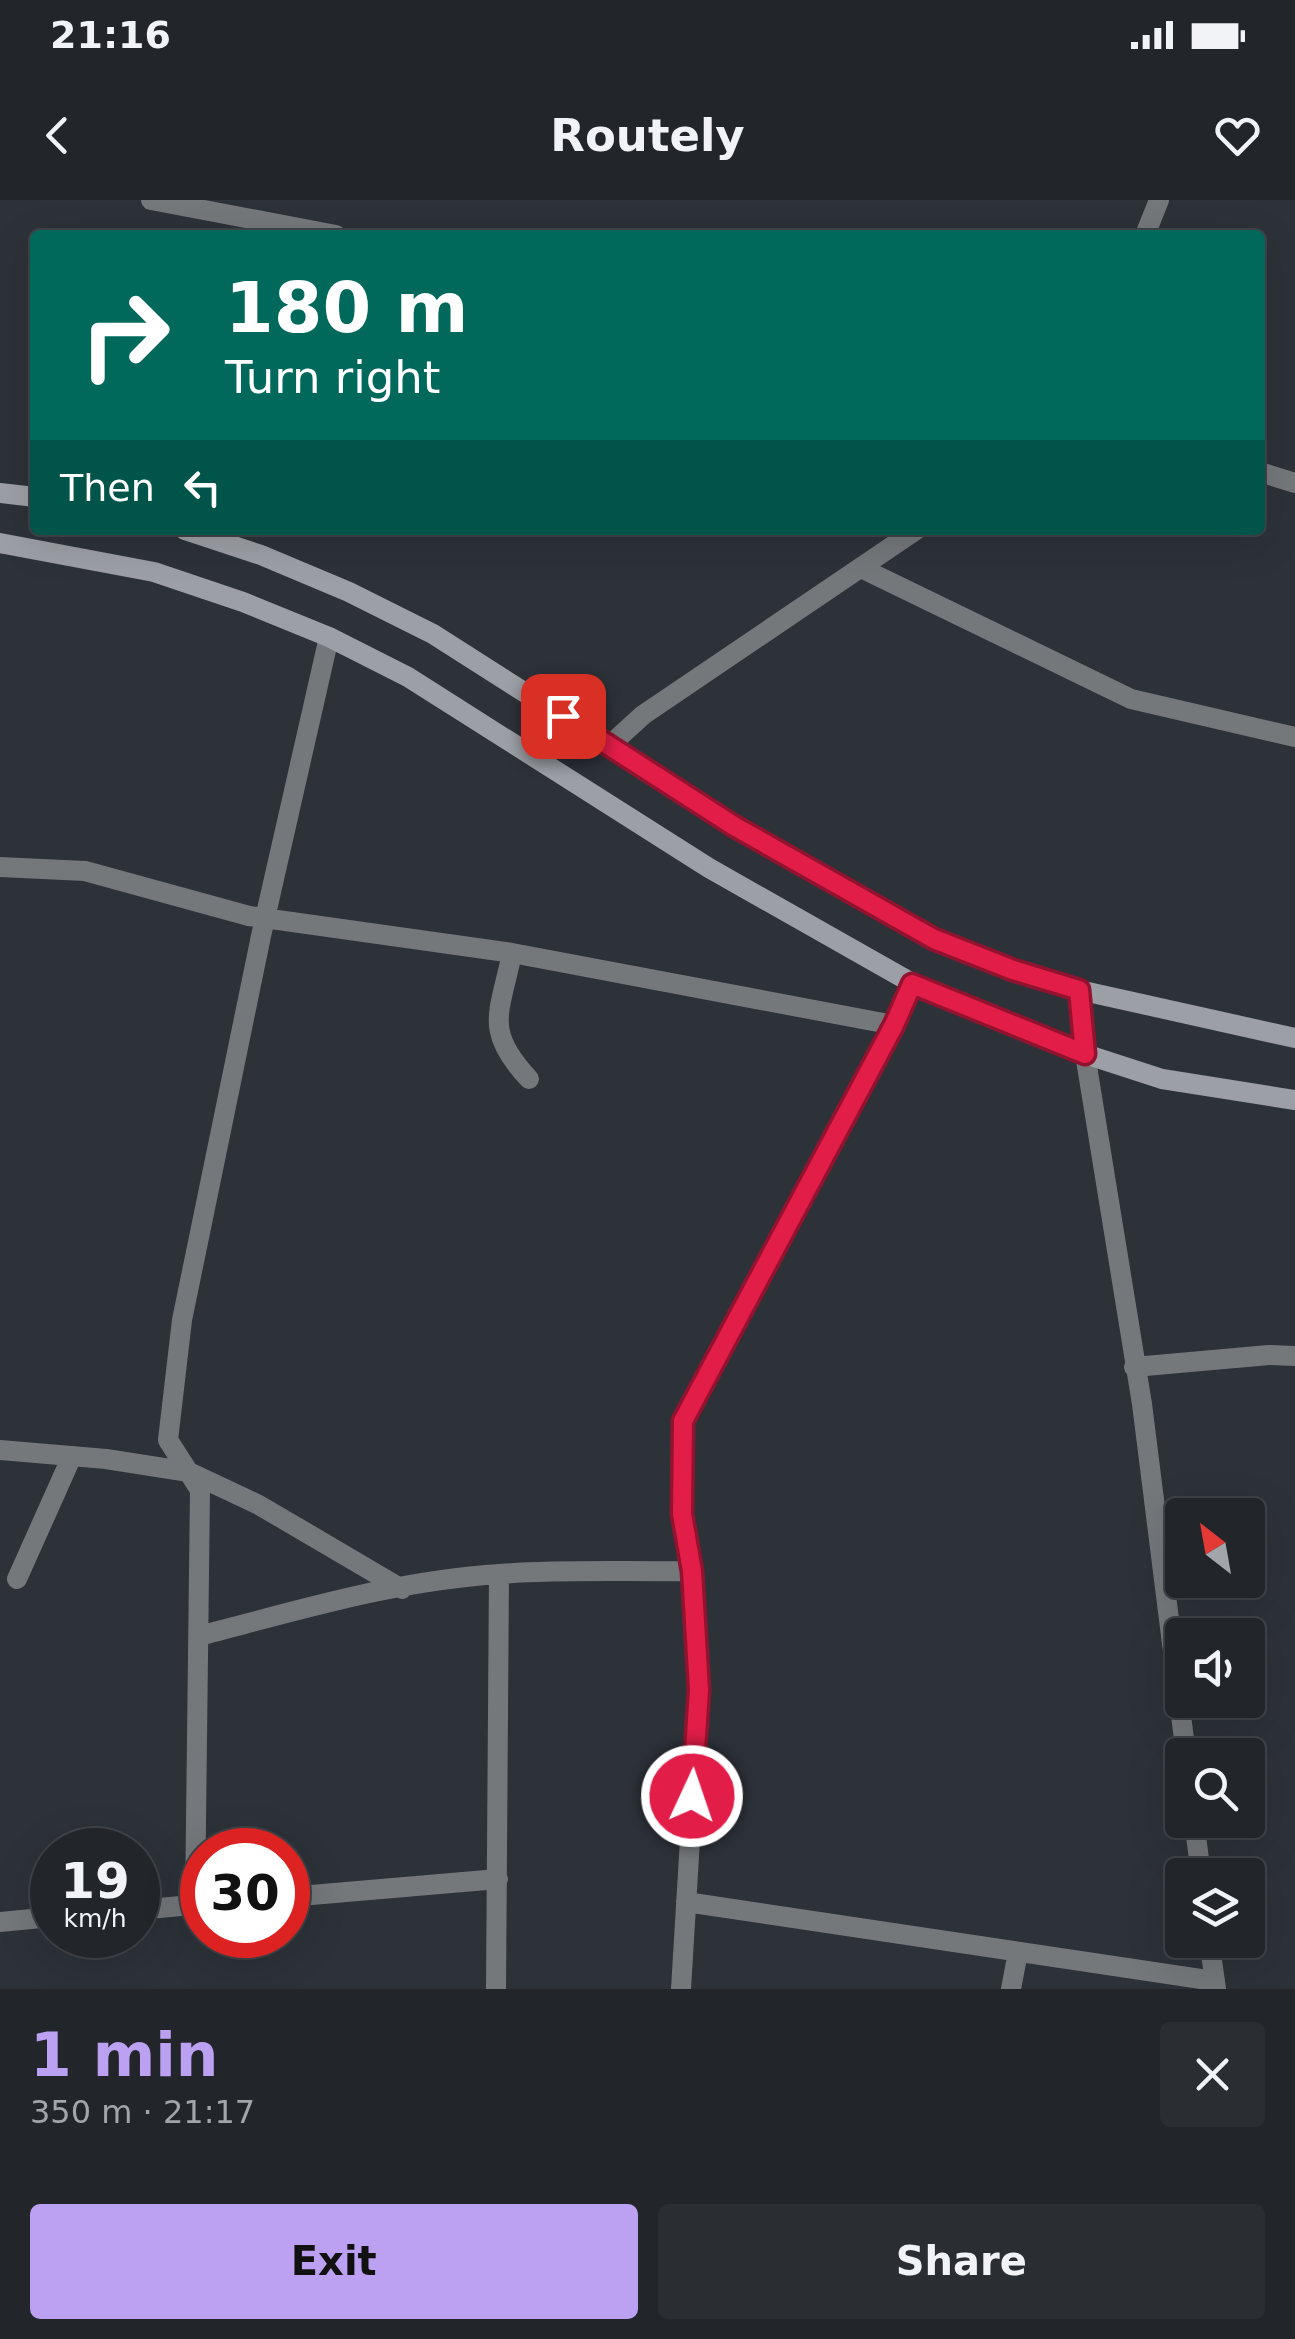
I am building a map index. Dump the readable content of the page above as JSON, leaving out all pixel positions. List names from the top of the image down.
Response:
{
  "north": "top left",
  "page": {
    "status": "21:16",
    "header": "Routely",
    "turn": ["180 m", "Turn right"],
    "then": "Then",
    "speed": "19 km/h",
    "limit": "30",
    "heading": ["1 min", "350 m · 21:17"],
    "buttons": ["Exit", "Share"]
  }
}
